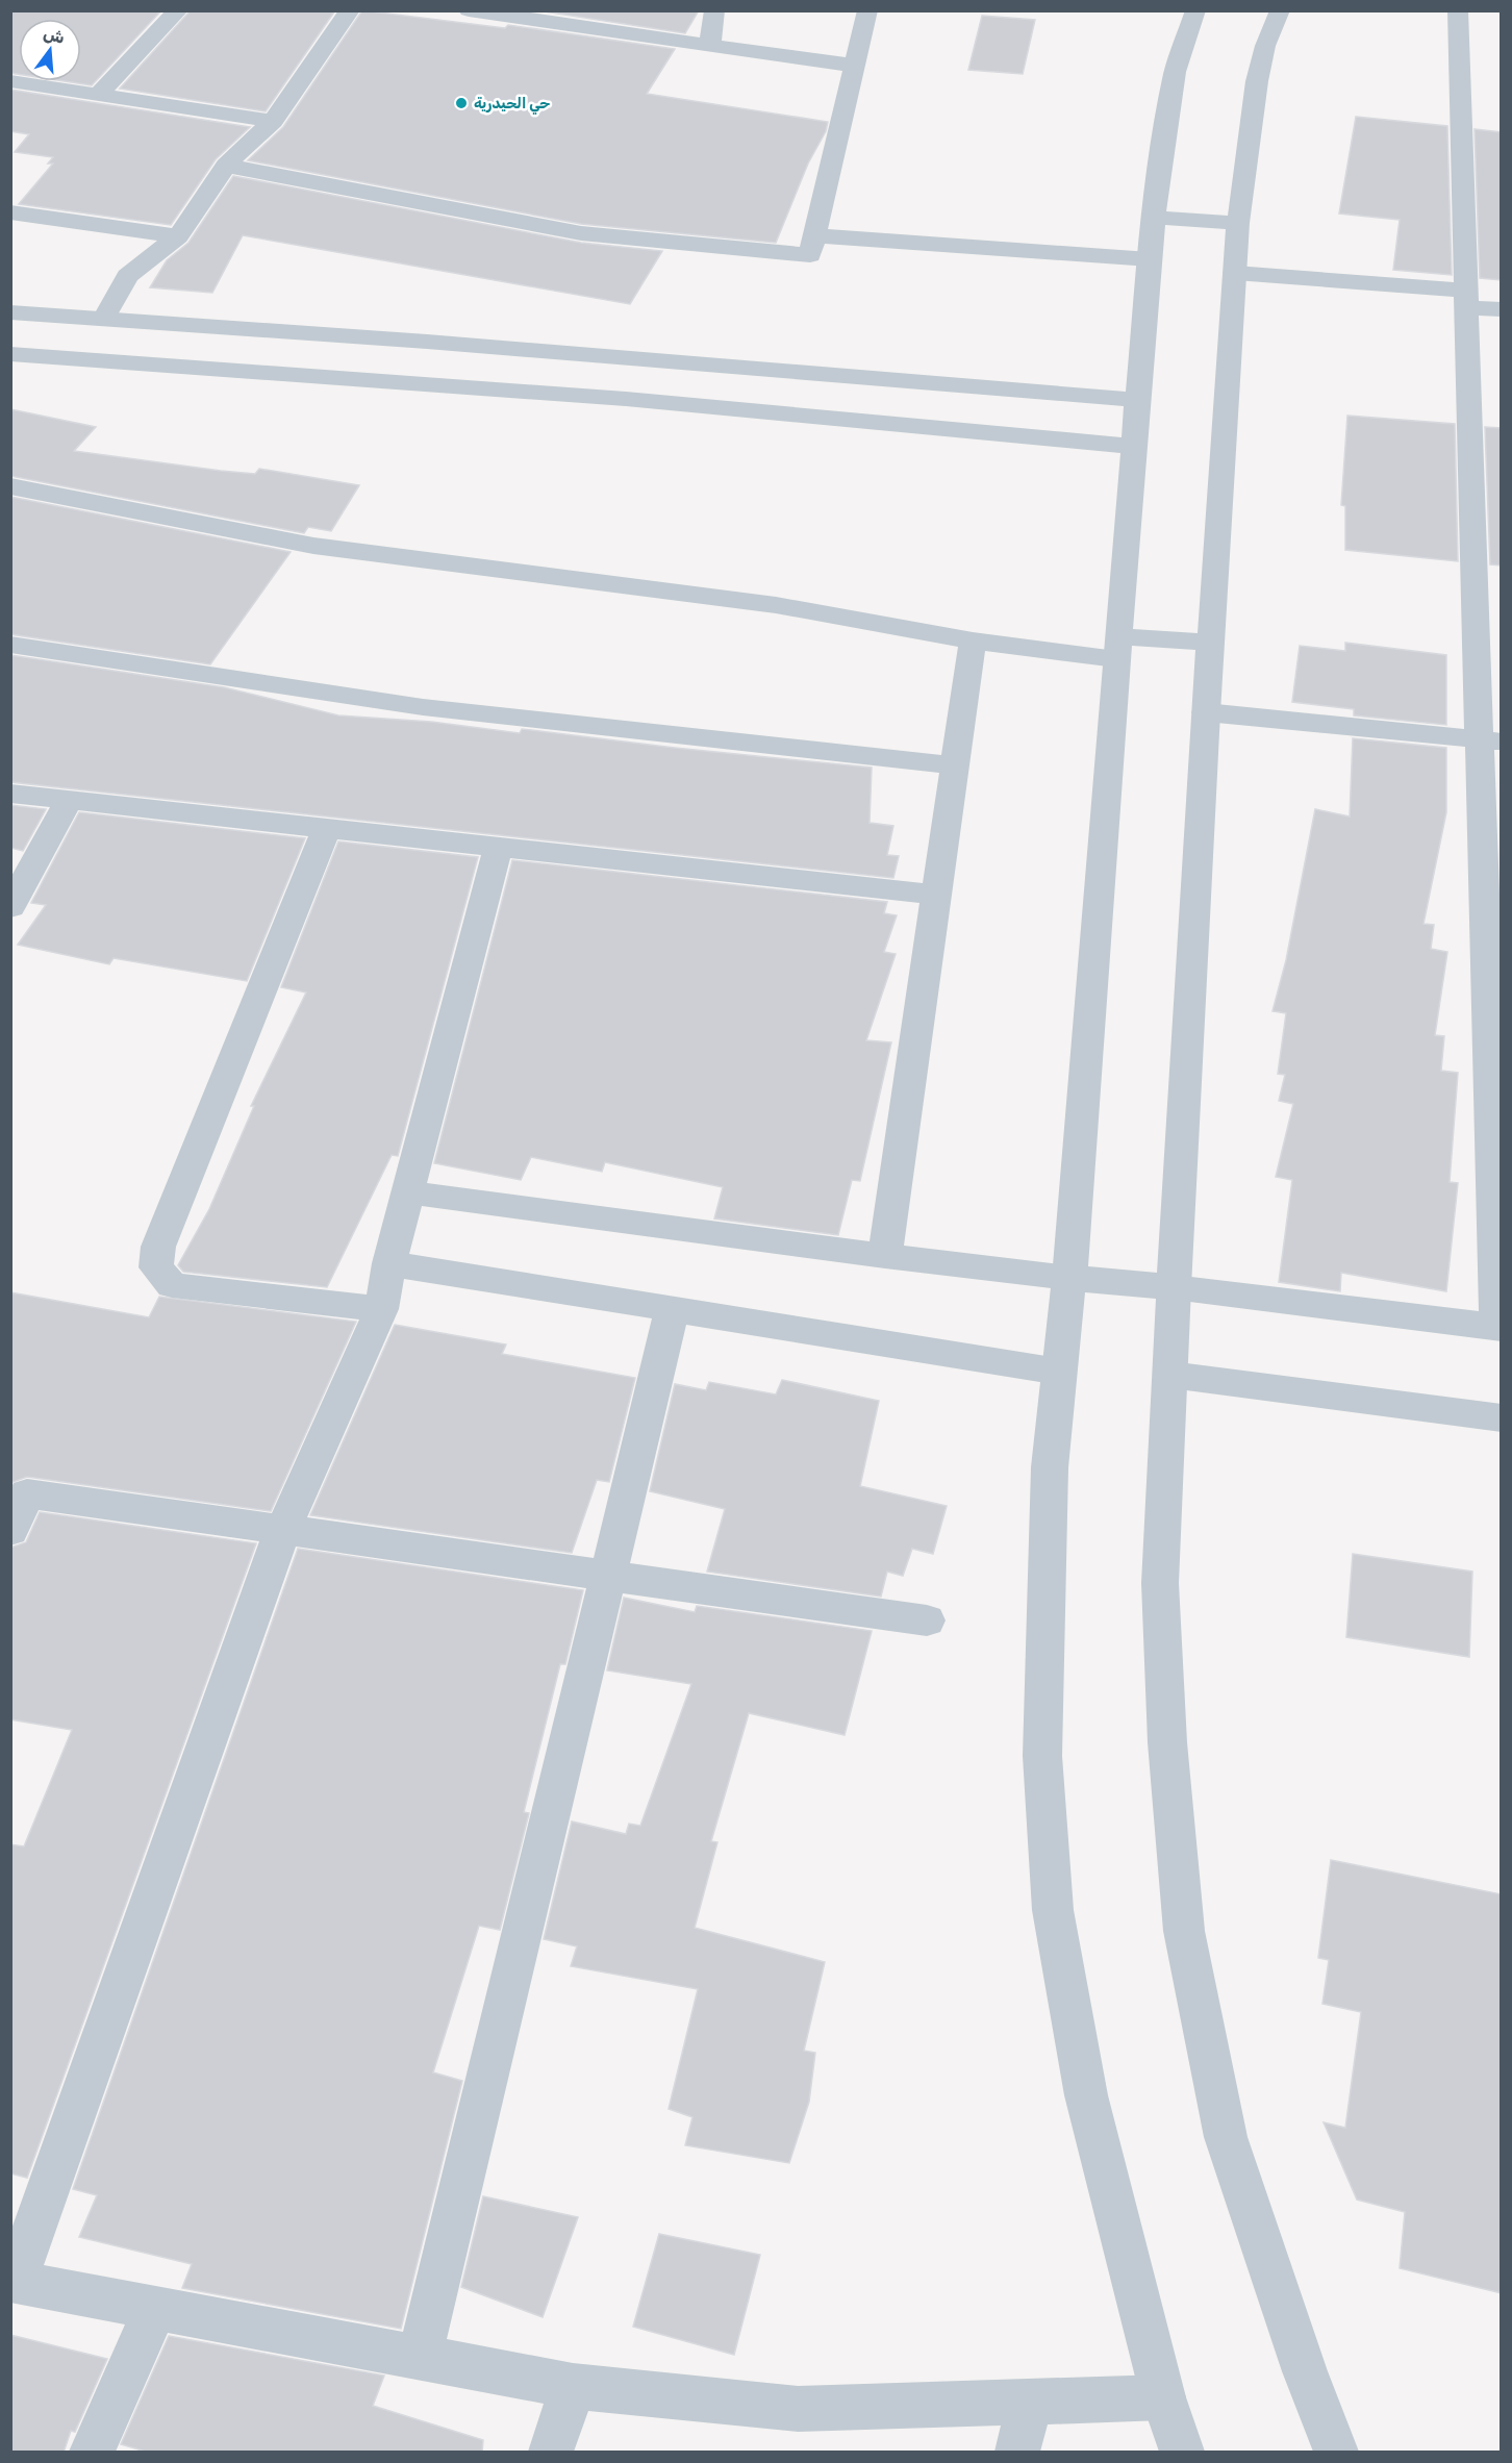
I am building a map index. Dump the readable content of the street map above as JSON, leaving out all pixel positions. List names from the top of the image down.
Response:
{
  "places": ["حي الحيدرية"],
  "north": "top"
}
